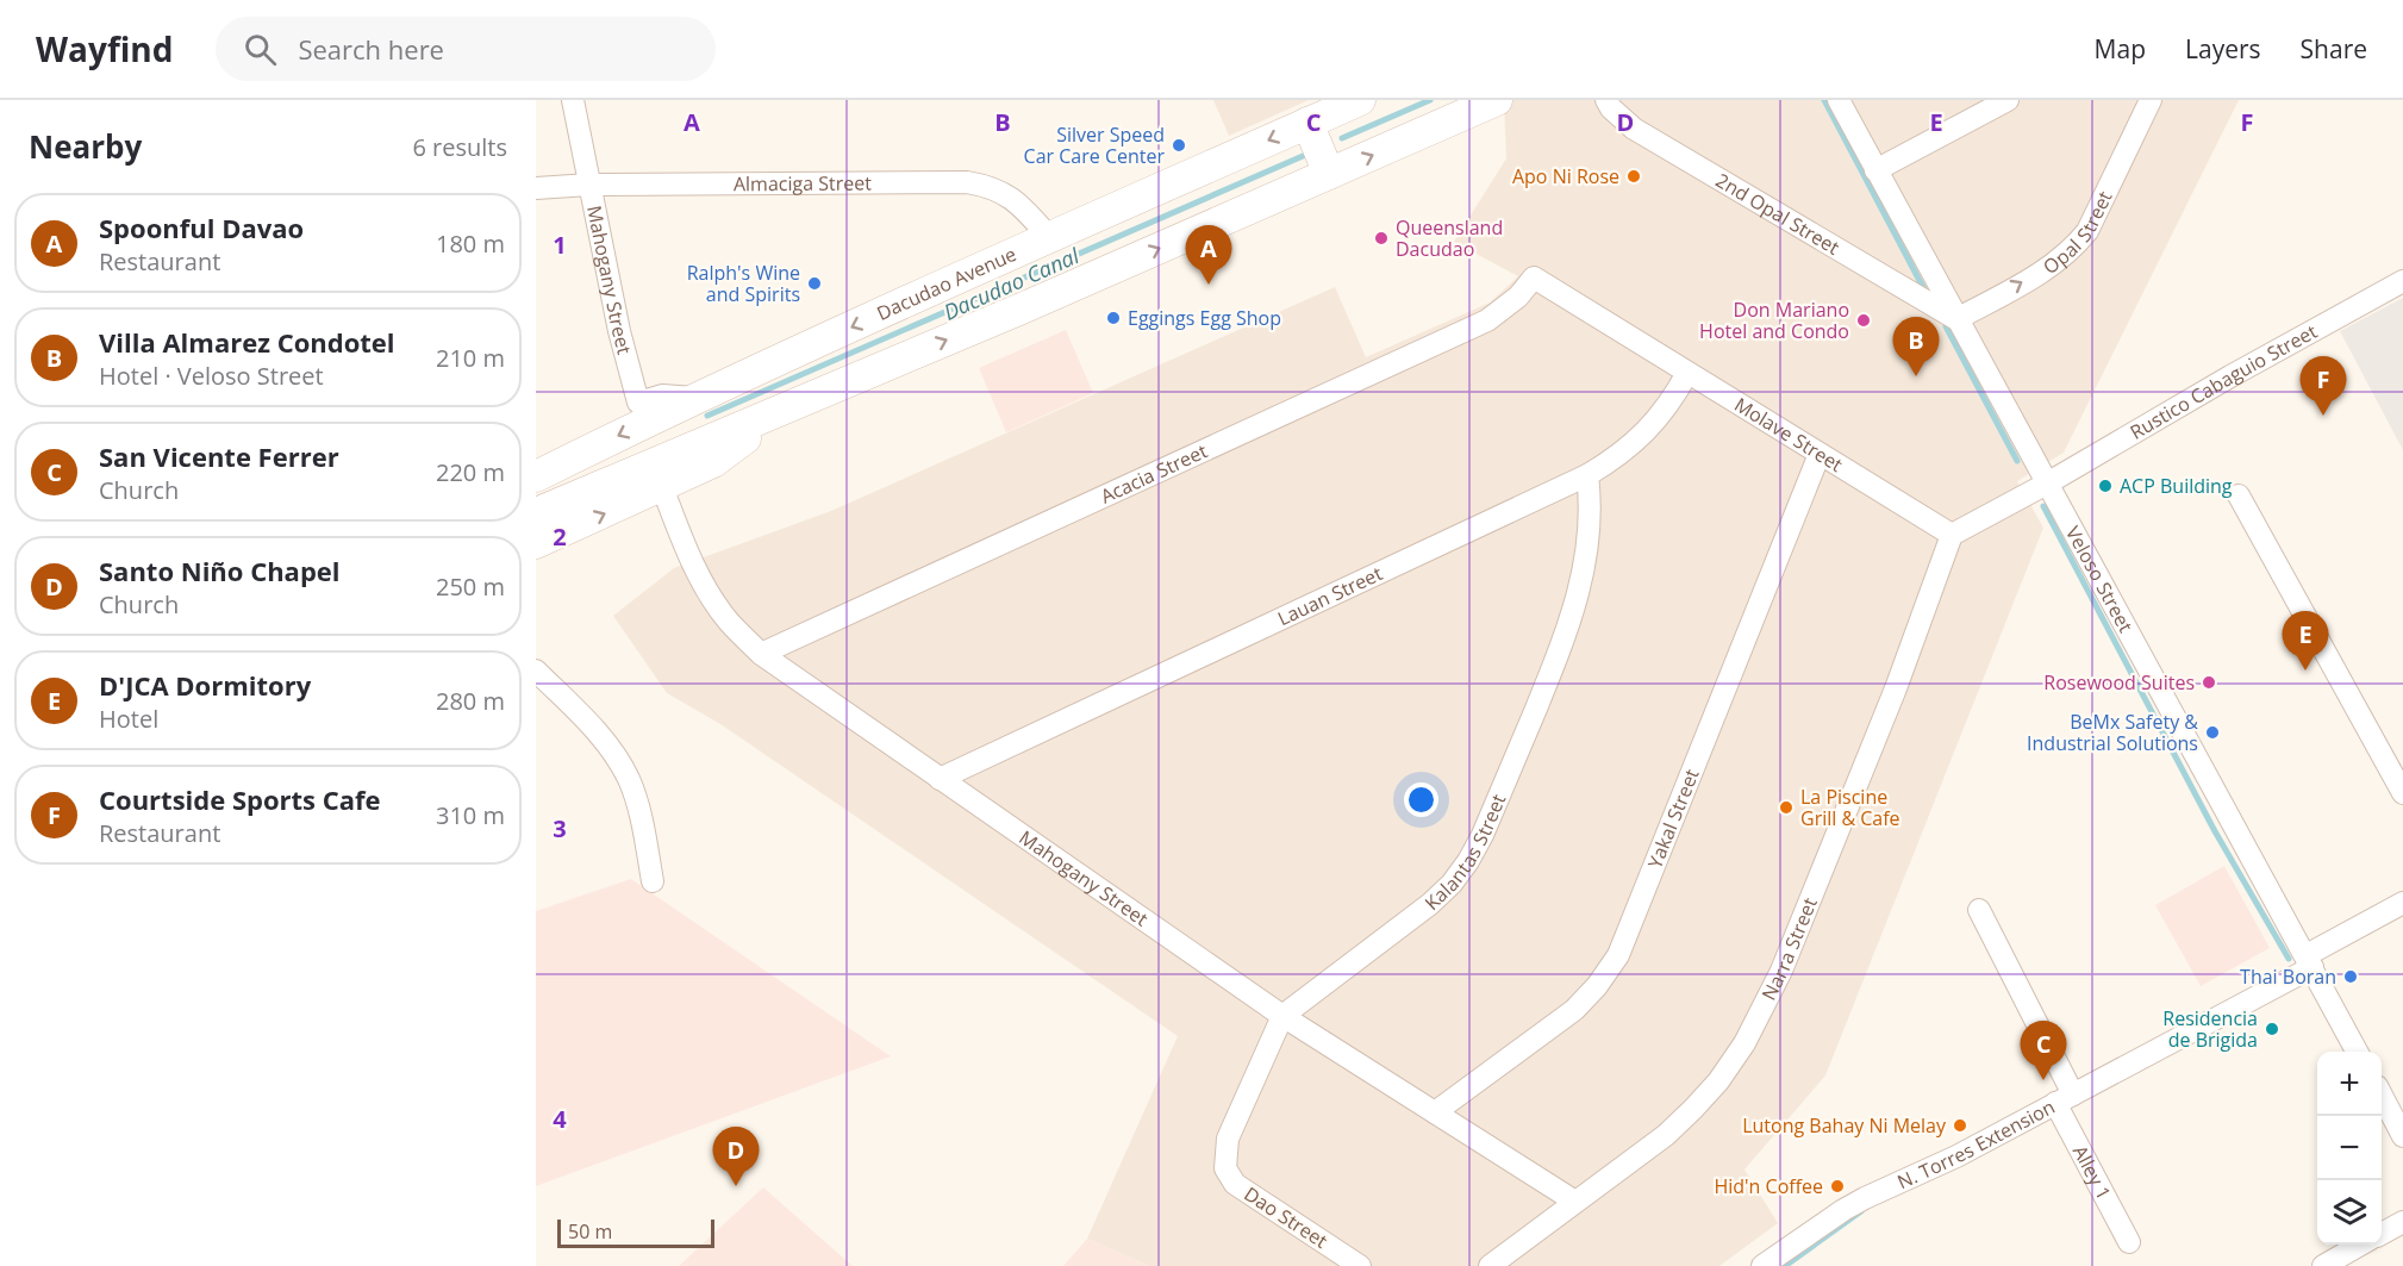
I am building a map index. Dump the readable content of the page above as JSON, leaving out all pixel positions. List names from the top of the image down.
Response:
{
  "streets": {
    "main road": ["Dacudao Avenue"],
    "street": [
      "Almaciga Street",
      "2nd Opal Street",
      "Opal Street",
      "Mahogany Street",
      "Rustico Cabaguio Street",
      "Molave Street",
      "Acacia Street",
      "Veloso Street",
      "Lauan Street",
      "Yakal Street",
      "Kalantas Street",
      "Narra Street",
      "N. Torres Extension",
      "Alley 1",
      "Dao Street"
    ]
  },
  "crossings": [
    ["Almaciga Street", "Mahogany Street"],
    ["Almaciga Street", "Dacudao Avenue"],
    ["2nd Opal Street", "Opal Street"],
    ["2nd Opal Street", "Veloso Street"],
    ["Opal Street", "Veloso Street"],
    ["Mahogany Street", "Dacudao Avenue"],
    ["Mahogany Street", "Acacia Street"],
    ["Mahogany Street", "Lauan Street"],
    ["Mahogany Street", "Yakal Street"],
    ["Mahogany Street", "Kalantas Street"],
    ["Mahogany Street", "Narra Street"],
    ["Rustico Cabaguio Street", "Veloso Street"],
    ["Molave Street", "Acacia Street"],
    ["Molave Street", "Lauan Street"],
    ["Molave Street", "Yakal Street"],
    ["Molave Street", "Narra Street"],
    ["Veloso Street", "N. Torres Extension"],
    ["Lauan Street", "Kalantas Street"],
    ["Kalantas Street", "Dao Street"],
    ["N. Torres Extension", "Alley 1"]
  ],
  "water": ["Dacudao Canal"],
  "places": [
    "Silver Speed Car Care Center",
    "Apo Ni Rose",
    "Queensland Dacudao",
    "Ralph's Wine and Spirits",
    "Eggings Egg Shop",
    "Don Mariano Hotel and Condo",
    "ACP Building",
    "Rosewood Suites",
    "BeMx Safety & Industrial Solutions",
    "La Piscine Grill & Cafe",
    "Thai Boran",
    "Residencia de Brigida",
    "Lutong Bahay Ni Melay",
    "Hid'n Coffee"
  ],
  "scale_bar": "50 m",
  "page": {
    "header": "Wayfind",
    "search": "Search here",
    "nav": ["Map", "Layers", "Share"],
    "heading": ["Nearby", "6 results"],
    "list": [
      {
        "mark": "A",
        "name": "Spoonful Davao",
        "note": "Restaurant",
        "value": "180 m"
      },
      {
        "mark": "B",
        "name": "Villa Almarez Condotel",
        "note": "Hotel · Veloso Street",
        "value": "210 m"
      },
      {
        "mark": "C",
        "name": "San Vicente Ferrer",
        "note": "Church",
        "value": "220 m"
      },
      {
        "mark": "D",
        "name": "Santo Niño Chapel",
        "note": "Church",
        "value": "250 m"
      },
      {
        "mark": "E",
        "name": "D'JCA Dormitory",
        "note": "Hotel",
        "value": "280 m"
      },
      {
        "mark": "F",
        "name": "Courtside Sports Cafe",
        "note": "Restaurant",
        "value": "310 m"
      }
    ],
    "pins": [
      "A",
      "B",
      "F",
      "E",
      "C",
      "D"
    ],
    "map_buttons": ["+", "−"],
    "scale": "50 m"
  },
  "grid": {
    "columns": [
      "A",
      "B",
      "C",
      "D",
      "E",
      "F"
    ],
    "rows": [
      "1",
      "2",
      "3",
      "4"
    ]
  }
}
